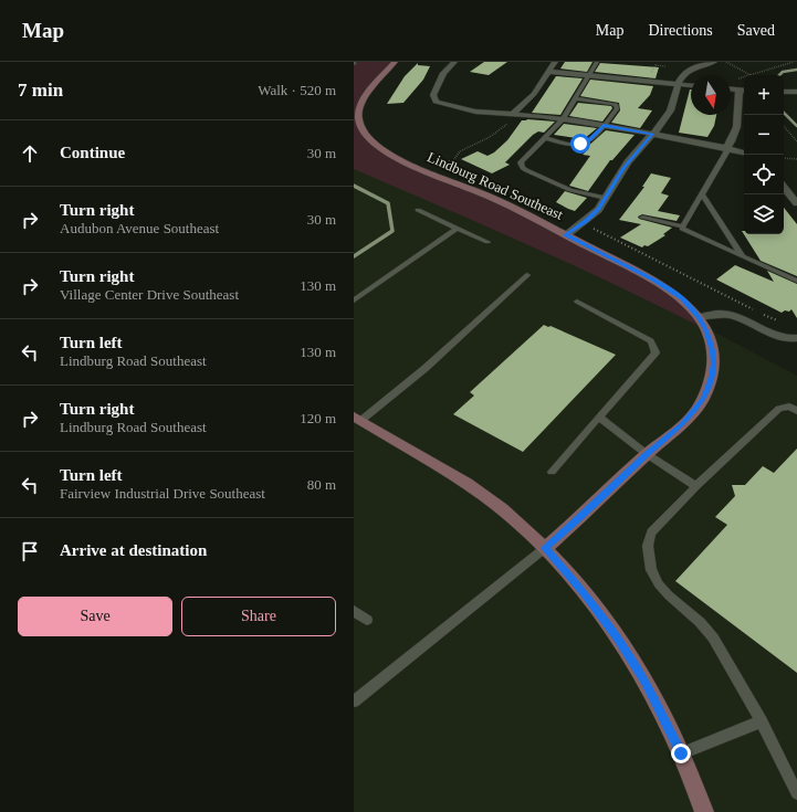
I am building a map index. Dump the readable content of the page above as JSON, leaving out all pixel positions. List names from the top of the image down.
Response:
{
  "streets": {
    "street": ["Lindburg Road Southeast"]
  },
  "north": "bottom",
  "page": {
    "header": "Map",
    "nav": ["Map", "Directions", "Saved"],
    "heading": ["7 min", "Walk · 520 m"],
    "map_buttons": ["+", "−"],
    "list": [
      ["Continue", "30 m"],
      ["Turn right", "Audubon Avenue Southeast", "30 m"],
      ["Turn right", "Village Center Drive Southeast", "130 m"],
      ["Turn left", "Lindburg Road Southeast", "130 m"],
      ["Turn right", "Lindburg Road Southeast", "120 m"],
      ["Turn left", "Fairview Industrial Drive Southeast", "80 m"],
      "Arrive at destination"
    ],
    "buttons": ["Save", "Share"]
  }
}
